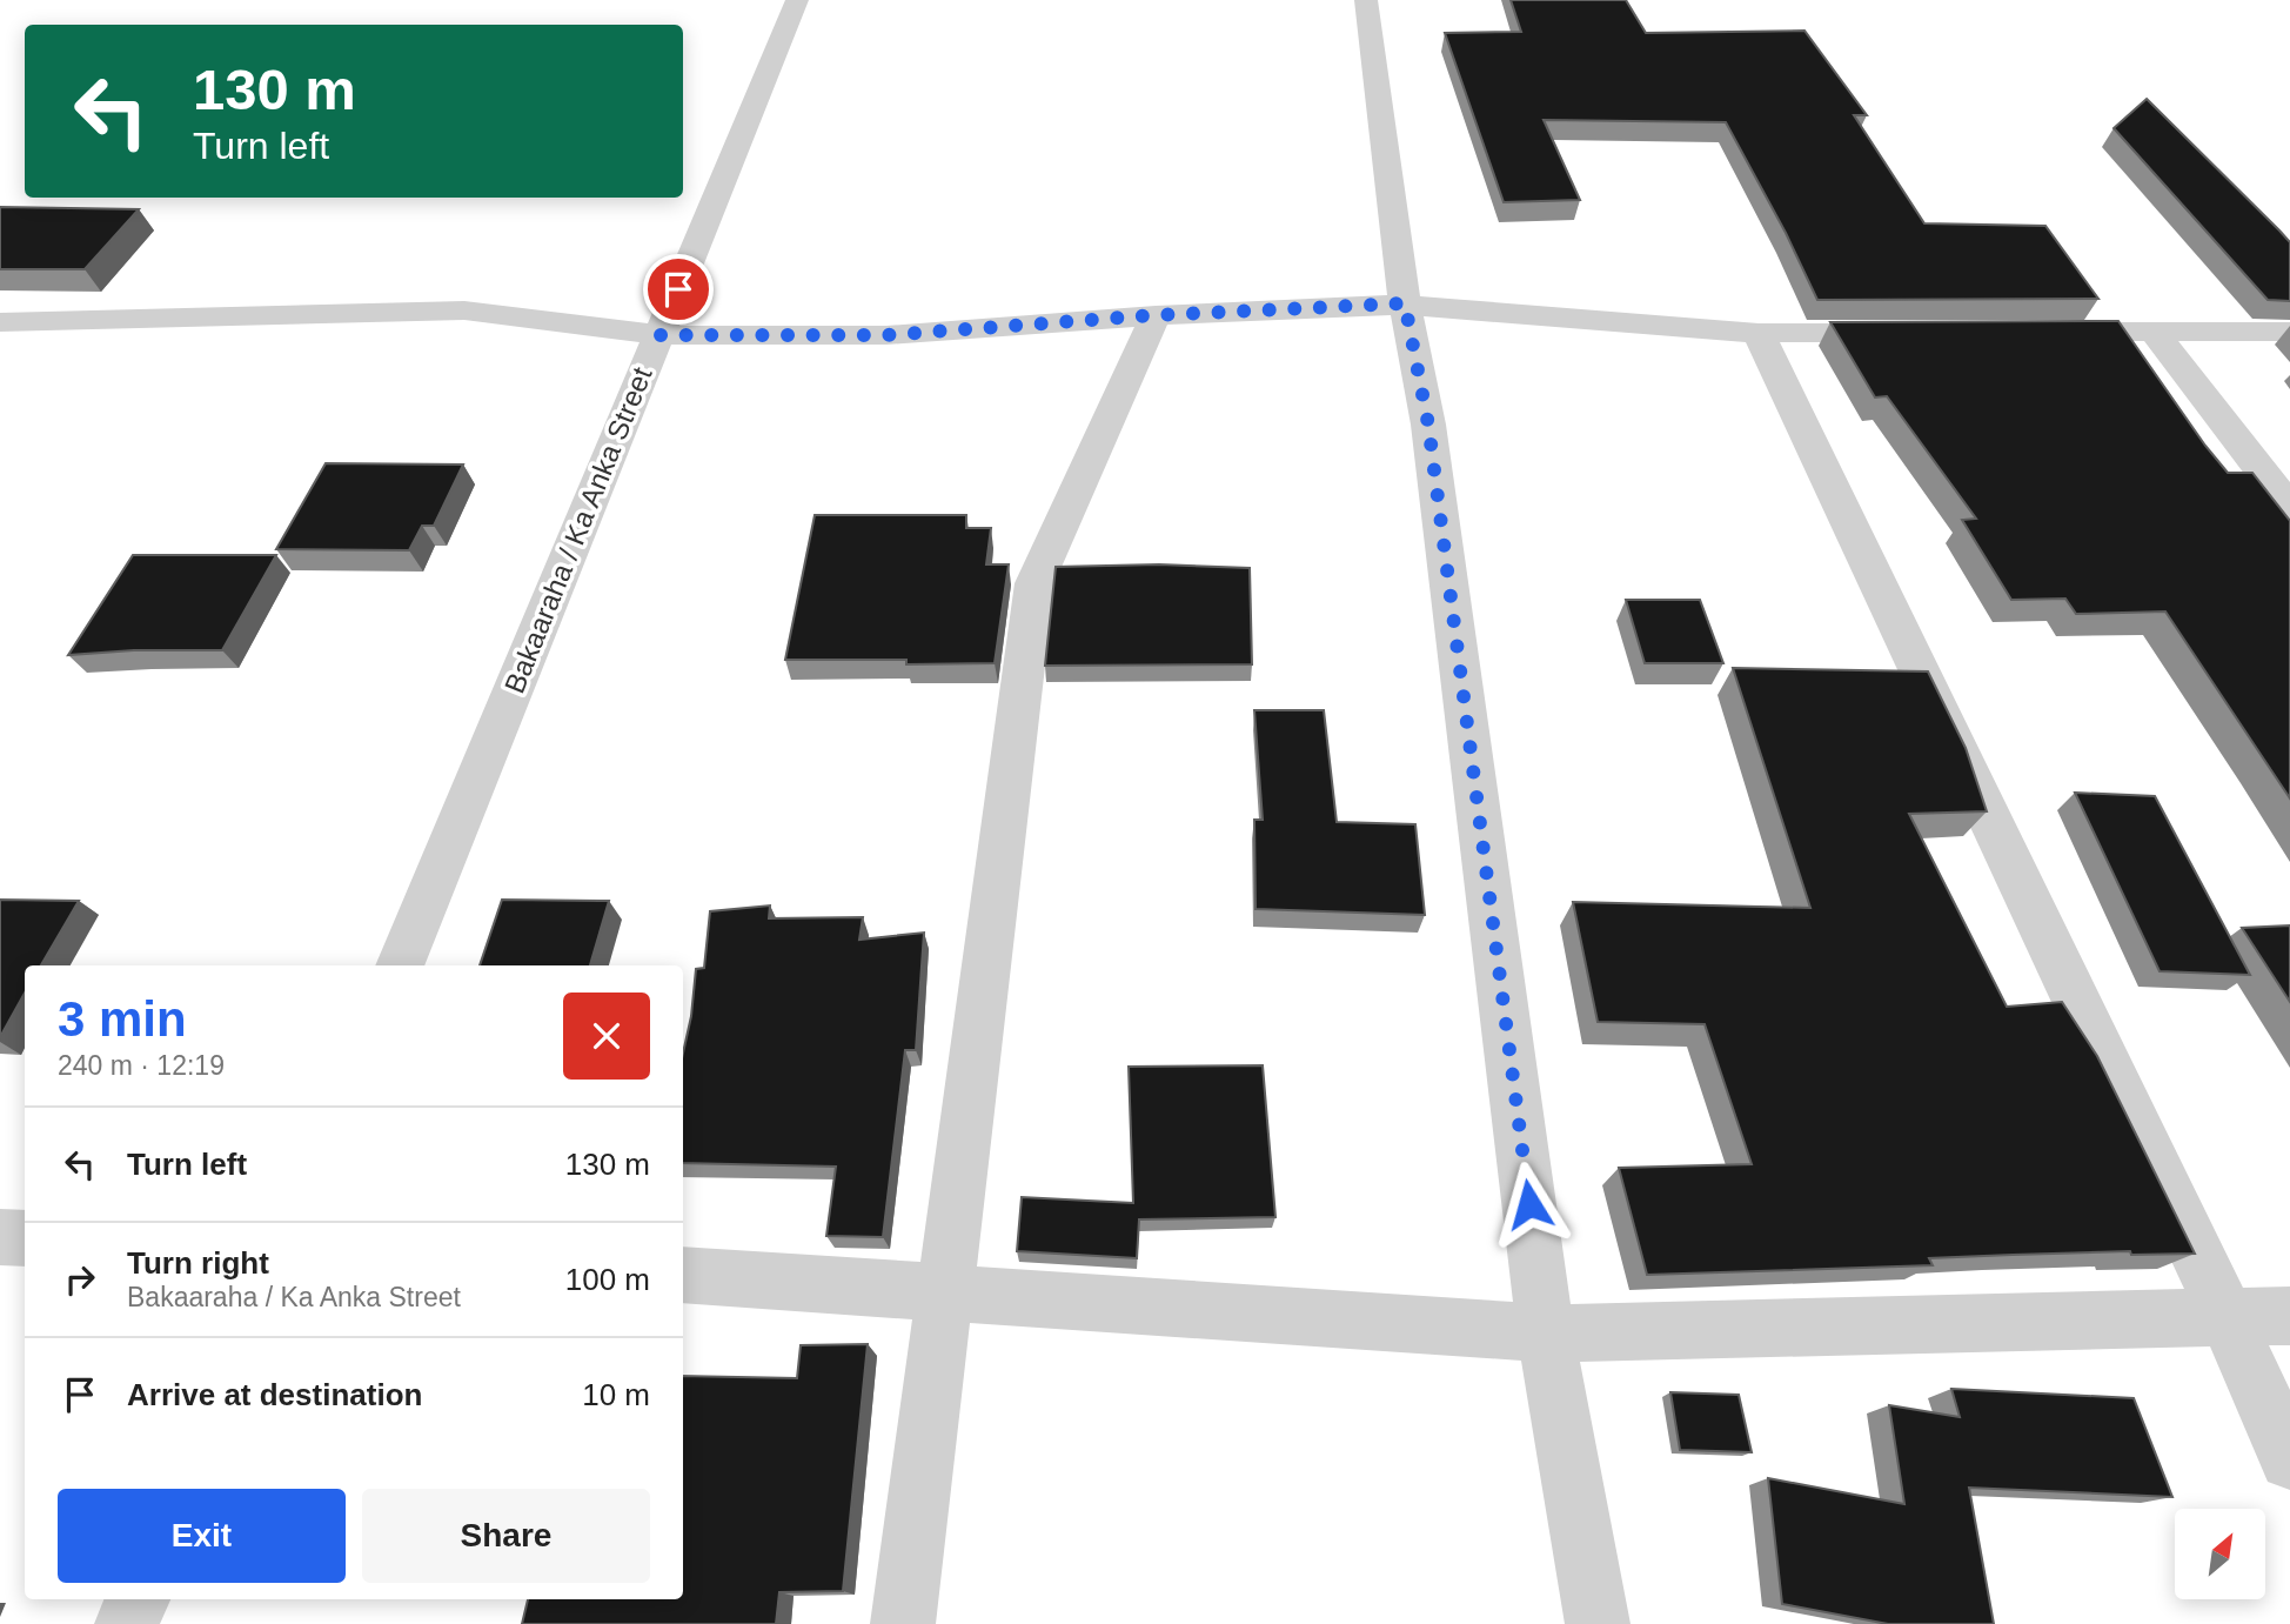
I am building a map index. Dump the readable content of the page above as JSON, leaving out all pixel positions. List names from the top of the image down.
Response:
{
  "streets": {
    "street": ["Bakaaraha / Ka Anka Street"]
  },
  "north": "top right",
  "page": {
    "turn": ["130 m", "Turn left"],
    "heading": ["3 min", "240 m · 12:19"],
    "list": [
      {
        "name": "Turn left",
        "value": "130 m"
      },
      {
        "name": "Turn right",
        "note": "Bakaaraha / Ka Anka Street",
        "value": "100 m"
      },
      {
        "name": "Arrive at destination",
        "value": "10 m"
      }
    ],
    "buttons": ["Exit", "Share"]
  }
}
